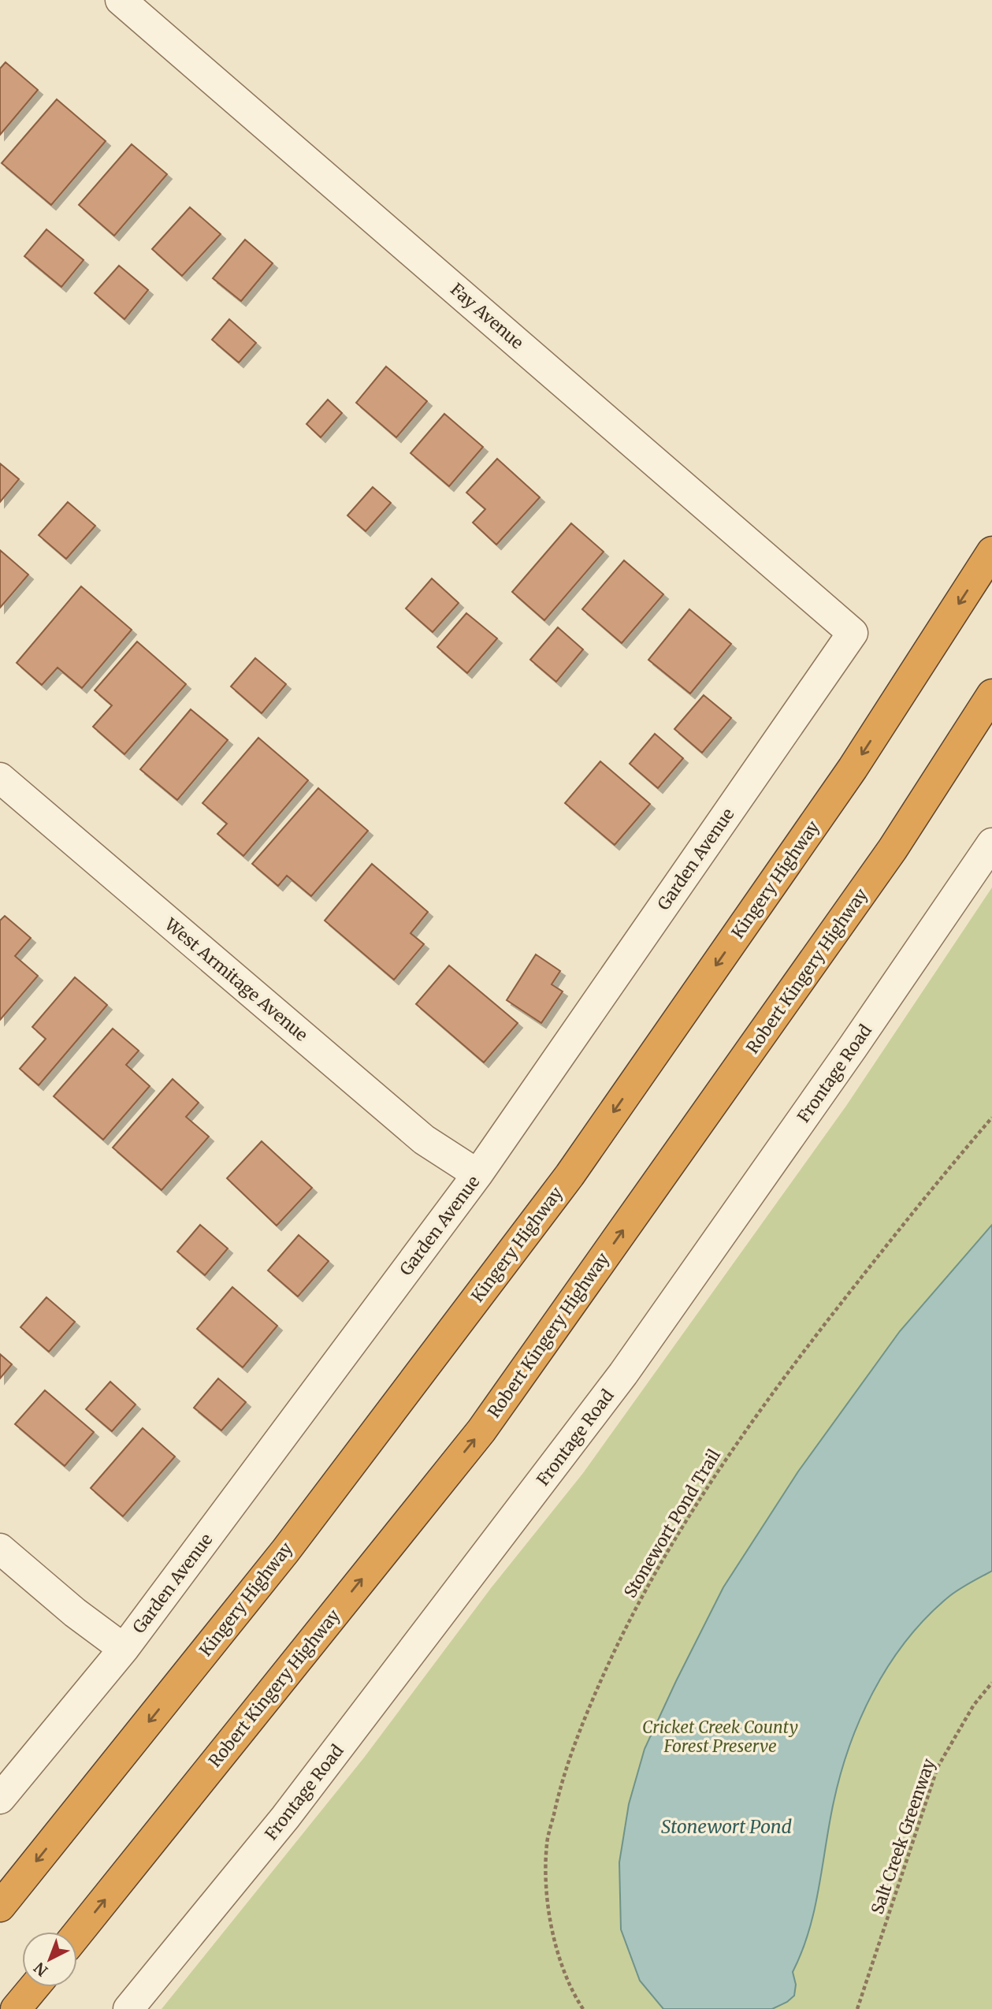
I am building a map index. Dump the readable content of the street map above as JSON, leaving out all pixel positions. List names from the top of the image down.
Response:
{
  "streets": {
    "highway": ["Kingery Highway", "Robert Kingery Highway"],
    "street": [
      "Fay Avenue",
      "Garden Avenue",
      "West Armitage Avenue",
      "Frontage Road"
    ],
    "path": ["Stonewort Pond Trail", "Salt Creek Greenway"]
  },
  "crossings": [
    ["Fay Avenue", "Garden Avenue"],
    ["Garden Avenue", "West Armitage Avenue"]
  ],
  "one_way": ["Kingery Highway", "Robert Kingery Highway"],
  "water": ["Stonewort Pond"],
  "parks": ["Cricket Creek County Forest Preserve"],
  "north": "bottom left"
}
